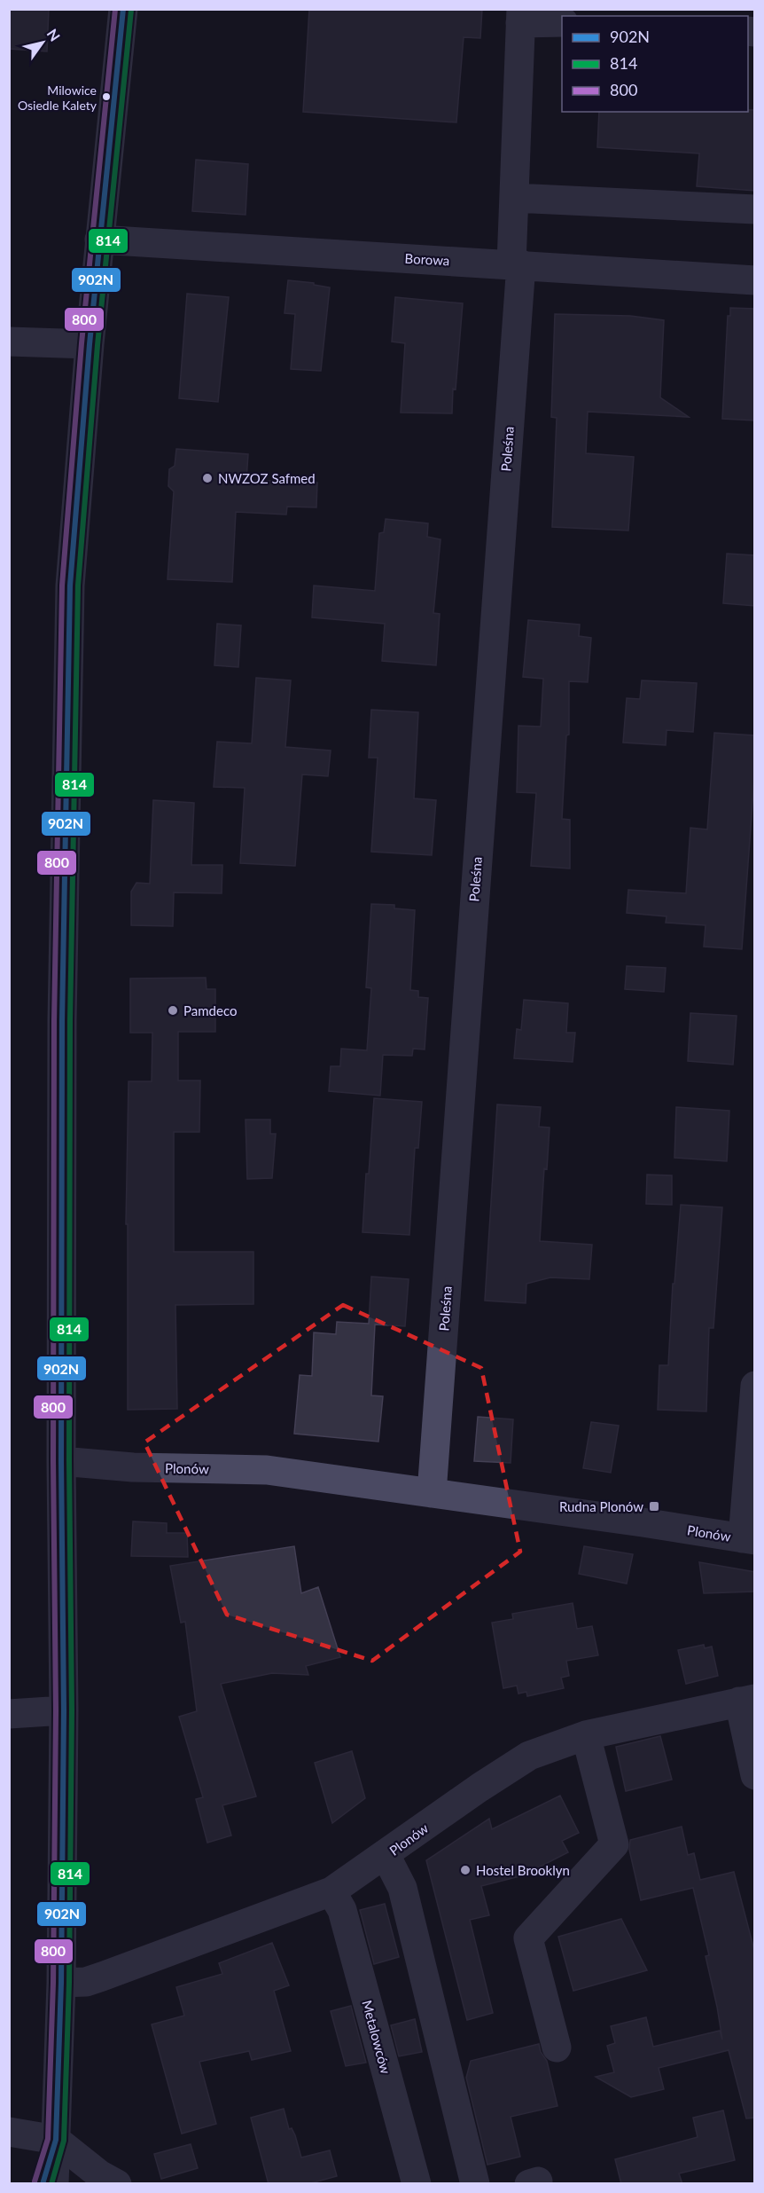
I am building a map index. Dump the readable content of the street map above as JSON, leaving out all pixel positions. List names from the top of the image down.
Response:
{
  "streets": {
    "street": [
      "Borowa",
      "Poleśna",
      "Plonów",
      "Metalowców"
    ]
  },
  "crossings": [
    ["Borowa", "Poleśna"],
    ["Poleśna", "Plonów"],
    ["Plonów", "Metalowców"]
  ],
  "places": {
    "other": [
      "Milowice Osiedle Kalety",
      "NWZOZ Safmed",
      "Pamdeco",
      "Hostel Brooklyn"
    ],
    "transit": ["Rudna Plonów"]
  },
  "lines": ["transit line 902N", "transit line 800", "transit line 814"],
  "legend": ["902N", "814", "800"],
  "north": "top right"
}
